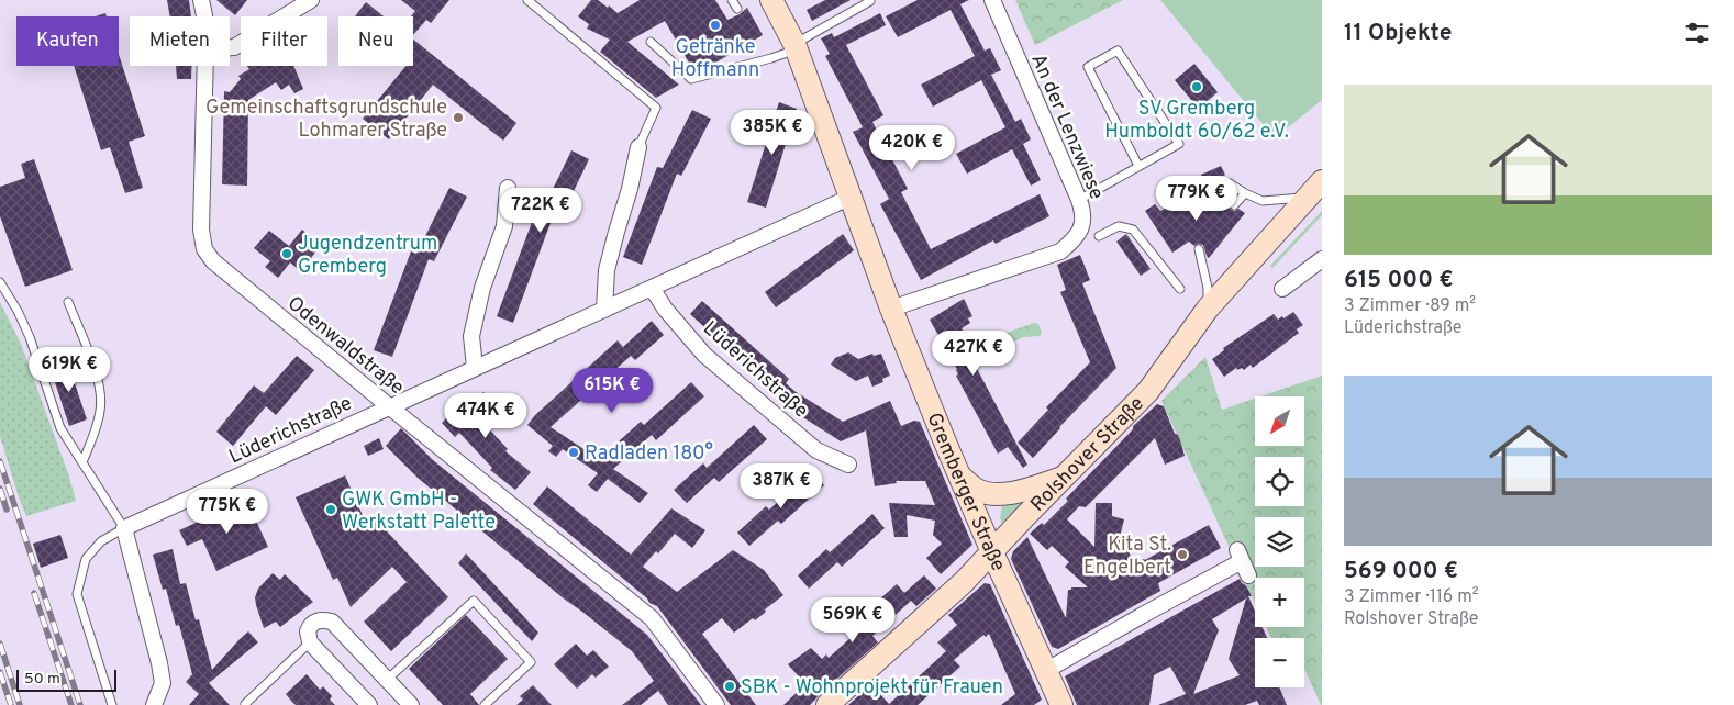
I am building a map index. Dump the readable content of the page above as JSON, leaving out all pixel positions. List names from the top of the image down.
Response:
{
  "streets": {
    "street": [
      "An der Lenzwiese",
      "Odenwaldstraße",
      "Lüderichstraße",
      "Rolshover Straße",
      "Gremberger Straße"
    ]
  },
  "crossings": [
    ["An der Lenzwiese", "Gremberger Straße"],
    ["Odenwaldstraße", "Lüderichstraße"],
    ["Lüderichstraße", "Gremberger Straße"],
    ["Rolshover Straße", "Gremberger Straße"]
  ],
  "places": [
    "Getränke Hoffmann",
    "SV Gremberg Humboldt 60/62 e.V.",
    "Gemeinschaftsgrundschule Lohmarer Straße",
    "Jugendzentrum Gremberg",
    "Radladen 180°",
    "GWK GmbH - Werkstatt Palette",
    "Kita St. Engelbert",
    "SBK - Wohnprojekt für Frauen"
  ],
  "scale_bar": "50 m",
  "north": "bottom left",
  "page": {
    "heading": "11 Objekte",
    "chip": [
      "Kaufen",
      "Mieten",
      "Filter",
      "Neu"
    ],
    "list": [
      {
        "name": "615 000 €",
        "note": "3 Zimmer · 89 m² · Lüderichstraße"
      },
      {
        "name": "569 000 €",
        "note": "3 Zimmer · 116 m² · Rolshover Straße"
      }
    ],
    "price": [
      "385K €",
      "420K €",
      "779K €",
      "722K €",
      "427K €",
      "619K €",
      "615K €",
      "474K €",
      "387K €",
      "775K €",
      "569K €"
    ],
    "map_buttons": ["+", "−"],
    "scale": "50 m"
  }
}
